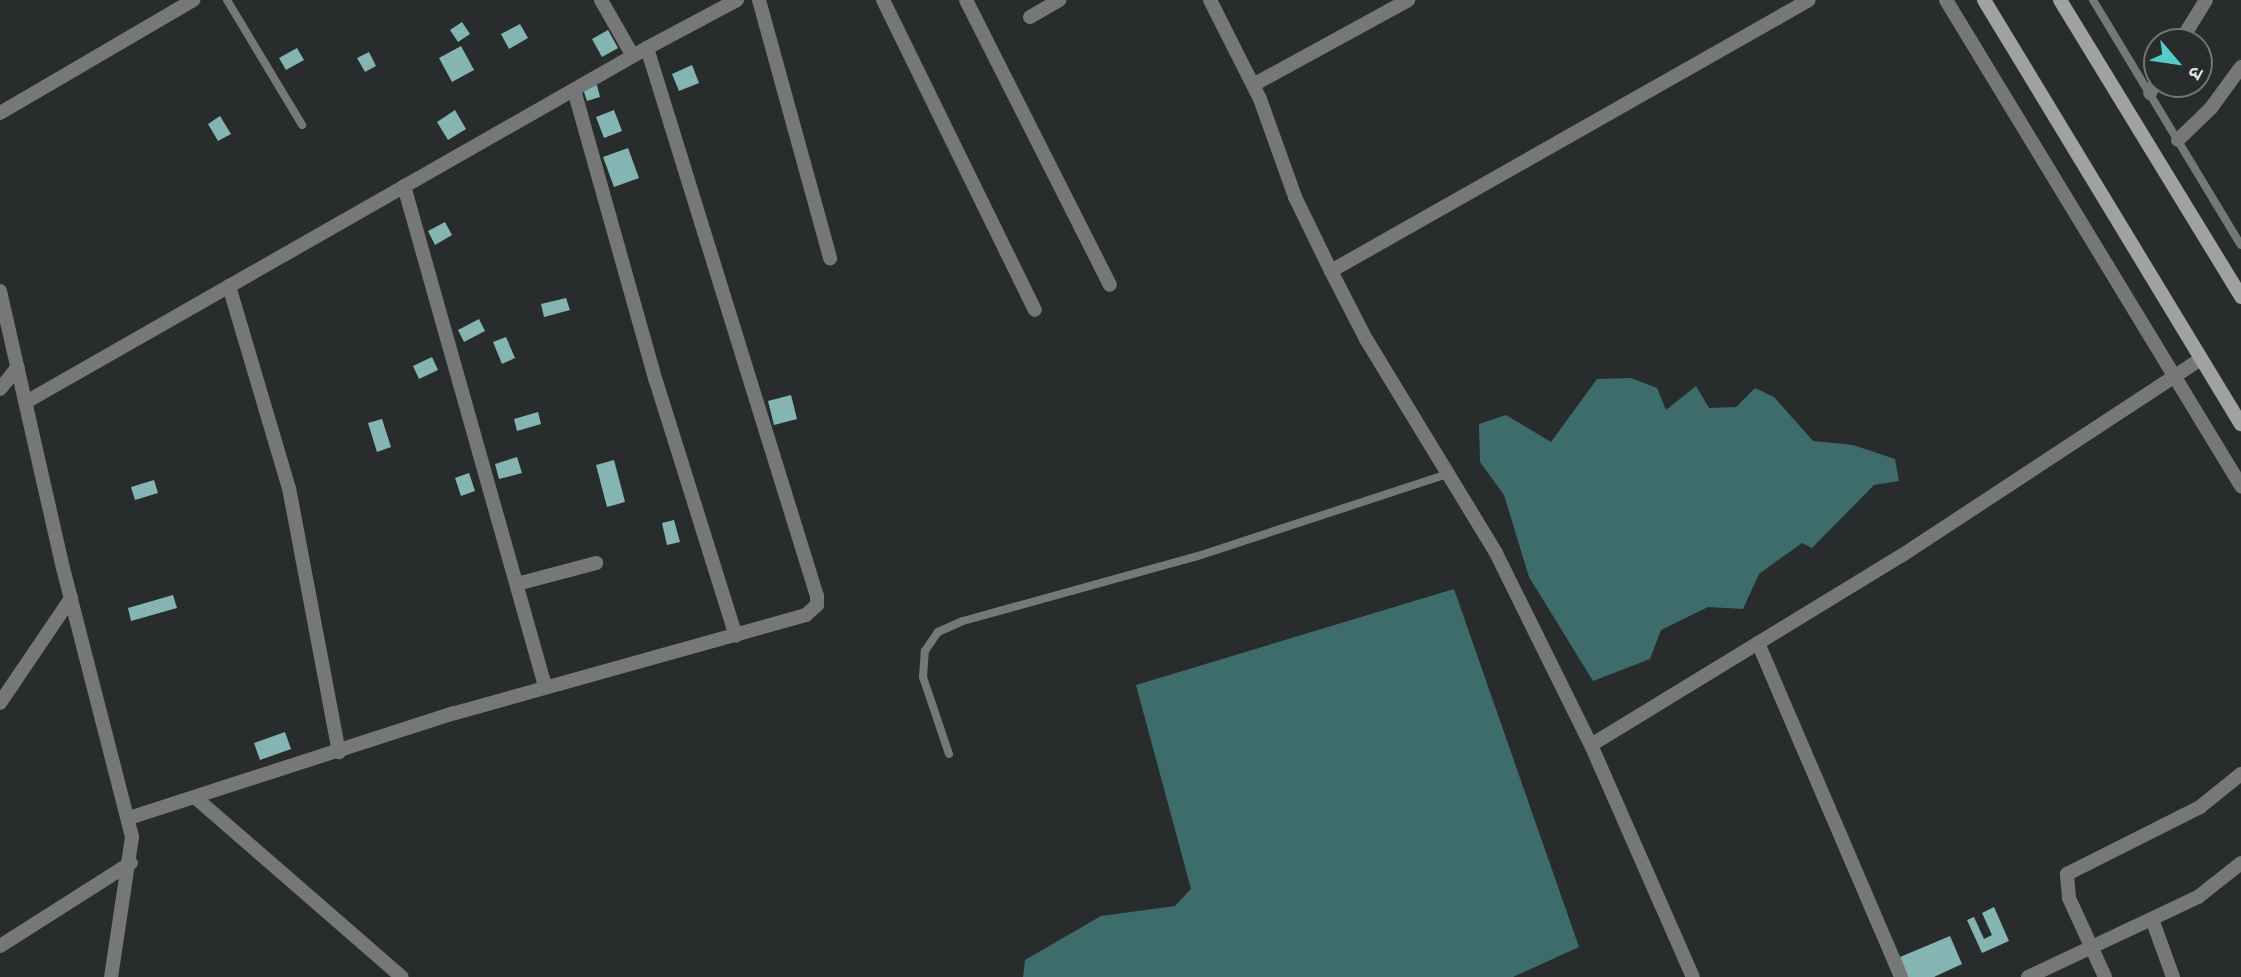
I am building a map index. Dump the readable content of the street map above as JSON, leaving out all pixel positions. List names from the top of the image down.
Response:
{
  "north": "bottom right"
}
